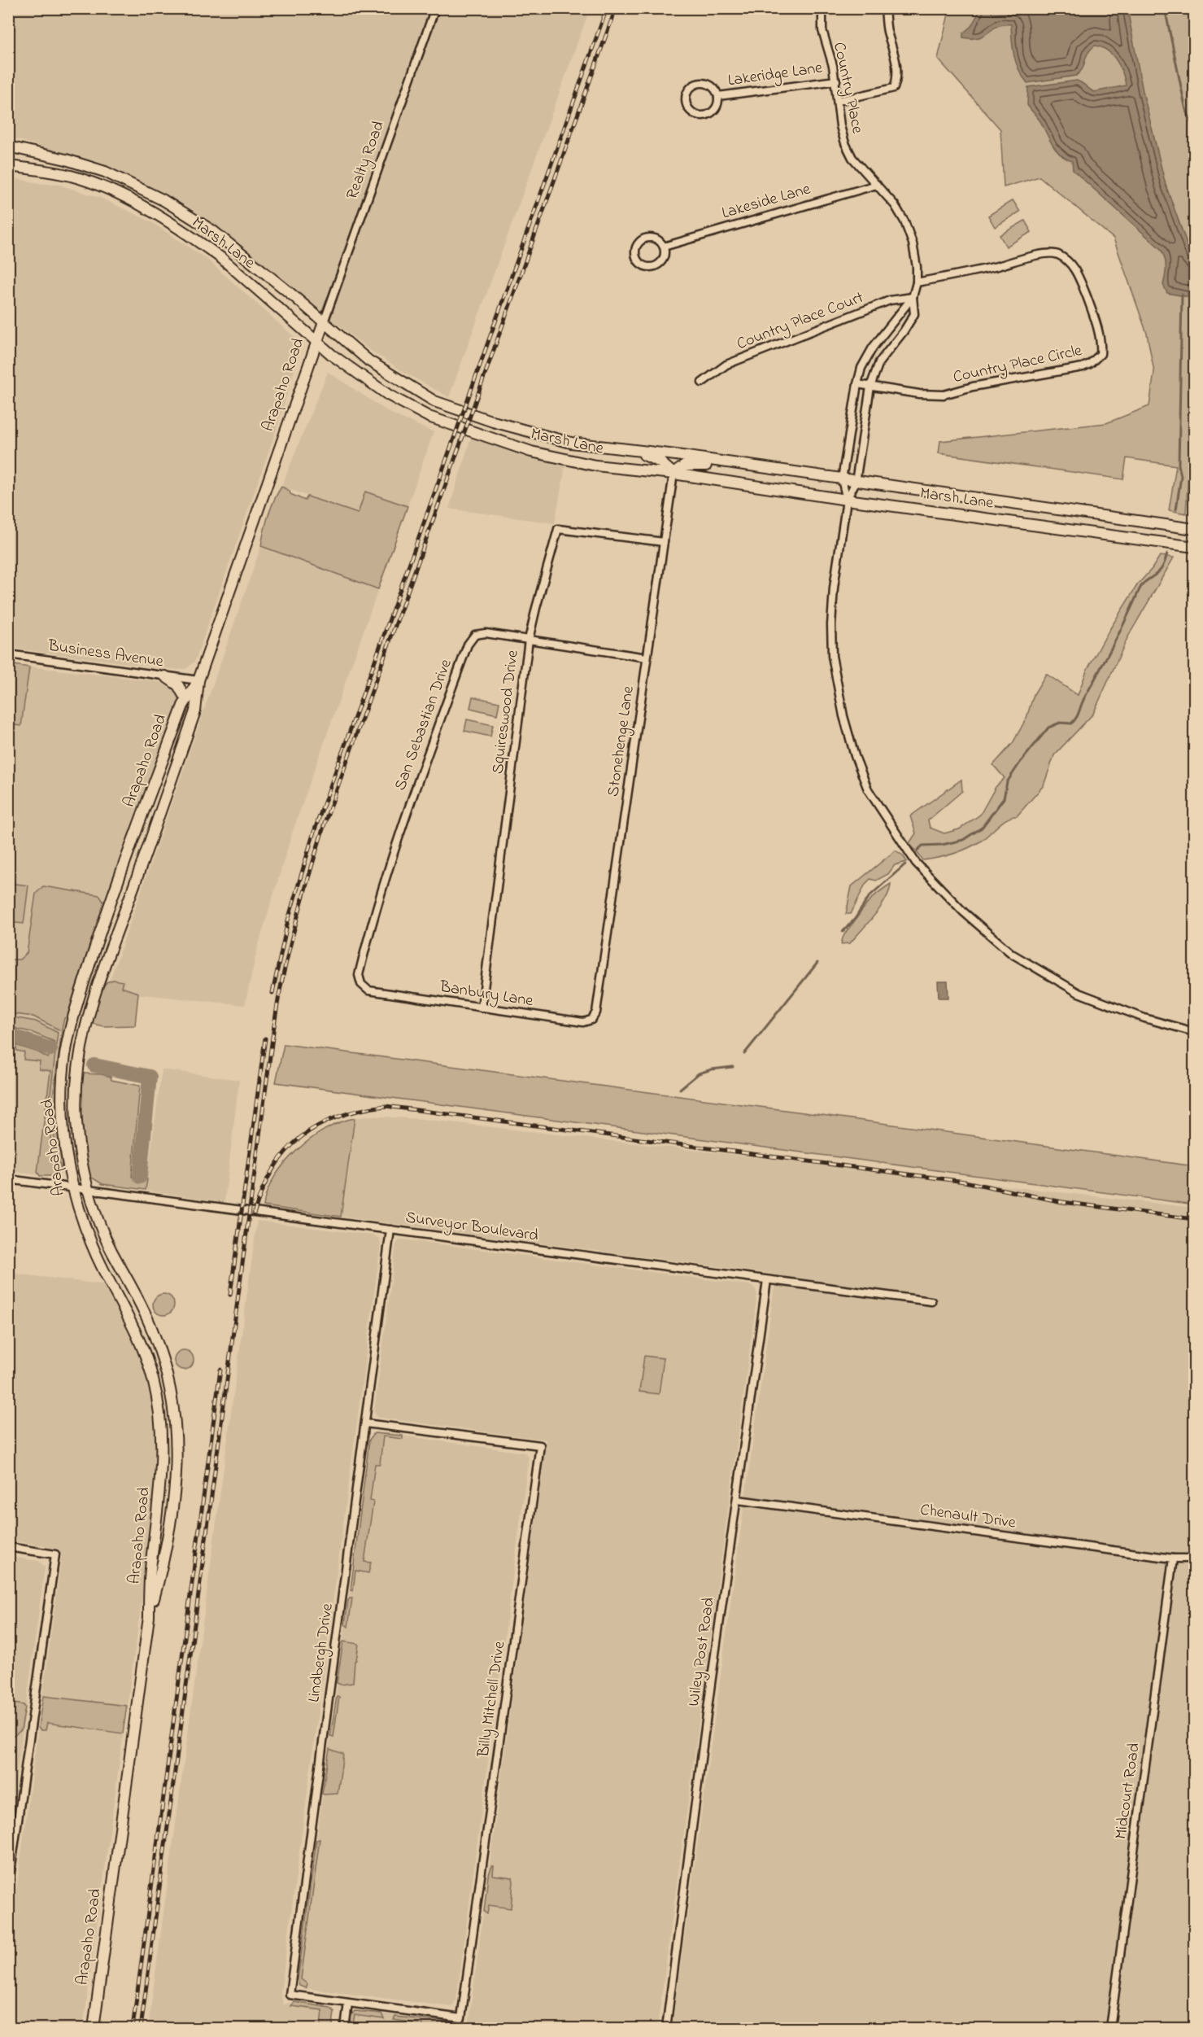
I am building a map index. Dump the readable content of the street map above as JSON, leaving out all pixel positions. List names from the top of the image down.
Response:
{
  "streets": {
    "main road": ["Marsh Lane", "Arapaho Road"],
    "street": [
      "Lakeridge Lane",
      "Country Place",
      "Realty Road",
      "Lakeside Lane",
      "Country Place Court",
      "Country Place Circle",
      "Business Avenue",
      "Squireswood Drive",
      "San Sebastian Drive",
      "Stonehenge Lane",
      "Banbury Lane",
      "Surveyor Boulevard",
      "Chenault Drive",
      "Wiley Post Road",
      "Lindbergh Drive",
      "Billy Mitchell Drive",
      "Midcourt Road"
    ]
  },
  "crossings": [
    ["Lakeridge Lane", "Country Place"],
    ["Country Place", "Lakeside Lane"],
    ["Country Place", "Marsh Lane"],
    ["Country Place", "Country Place Court"],
    ["Country Place", "Country Place Circle"],
    ["Realty Road", "Marsh Lane"],
    ["Realty Road", "Arapaho Road"],
    ["Marsh Lane", "Arapaho Road"],
    ["Marsh Lane", "Stonehenge Lane"],
    ["Arapaho Road", "Business Avenue"],
    ["Arapaho Road", "Surveyor Boulevard"],
    ["Squireswood Drive", "San Sebastian Drive"],
    ["Squireswood Drive", "Stonehenge Lane"],
    ["Squireswood Drive", "Banbury Lane"],
    ["San Sebastian Drive", "Stonehenge Lane"],
    ["San Sebastian Drive", "Banbury Lane"],
    ["Stonehenge Lane", "Banbury Lane"],
    ["Surveyor Boulevard", "Wiley Post Road"],
    ["Surveyor Boulevard", "Lindbergh Drive"],
    ["Chenault Drive", "Wiley Post Road"],
    ["Chenault Drive", "Midcourt Road"],
    ["Lindbergh Drive", "Billy Mitchell Drive"]
  ]
}
